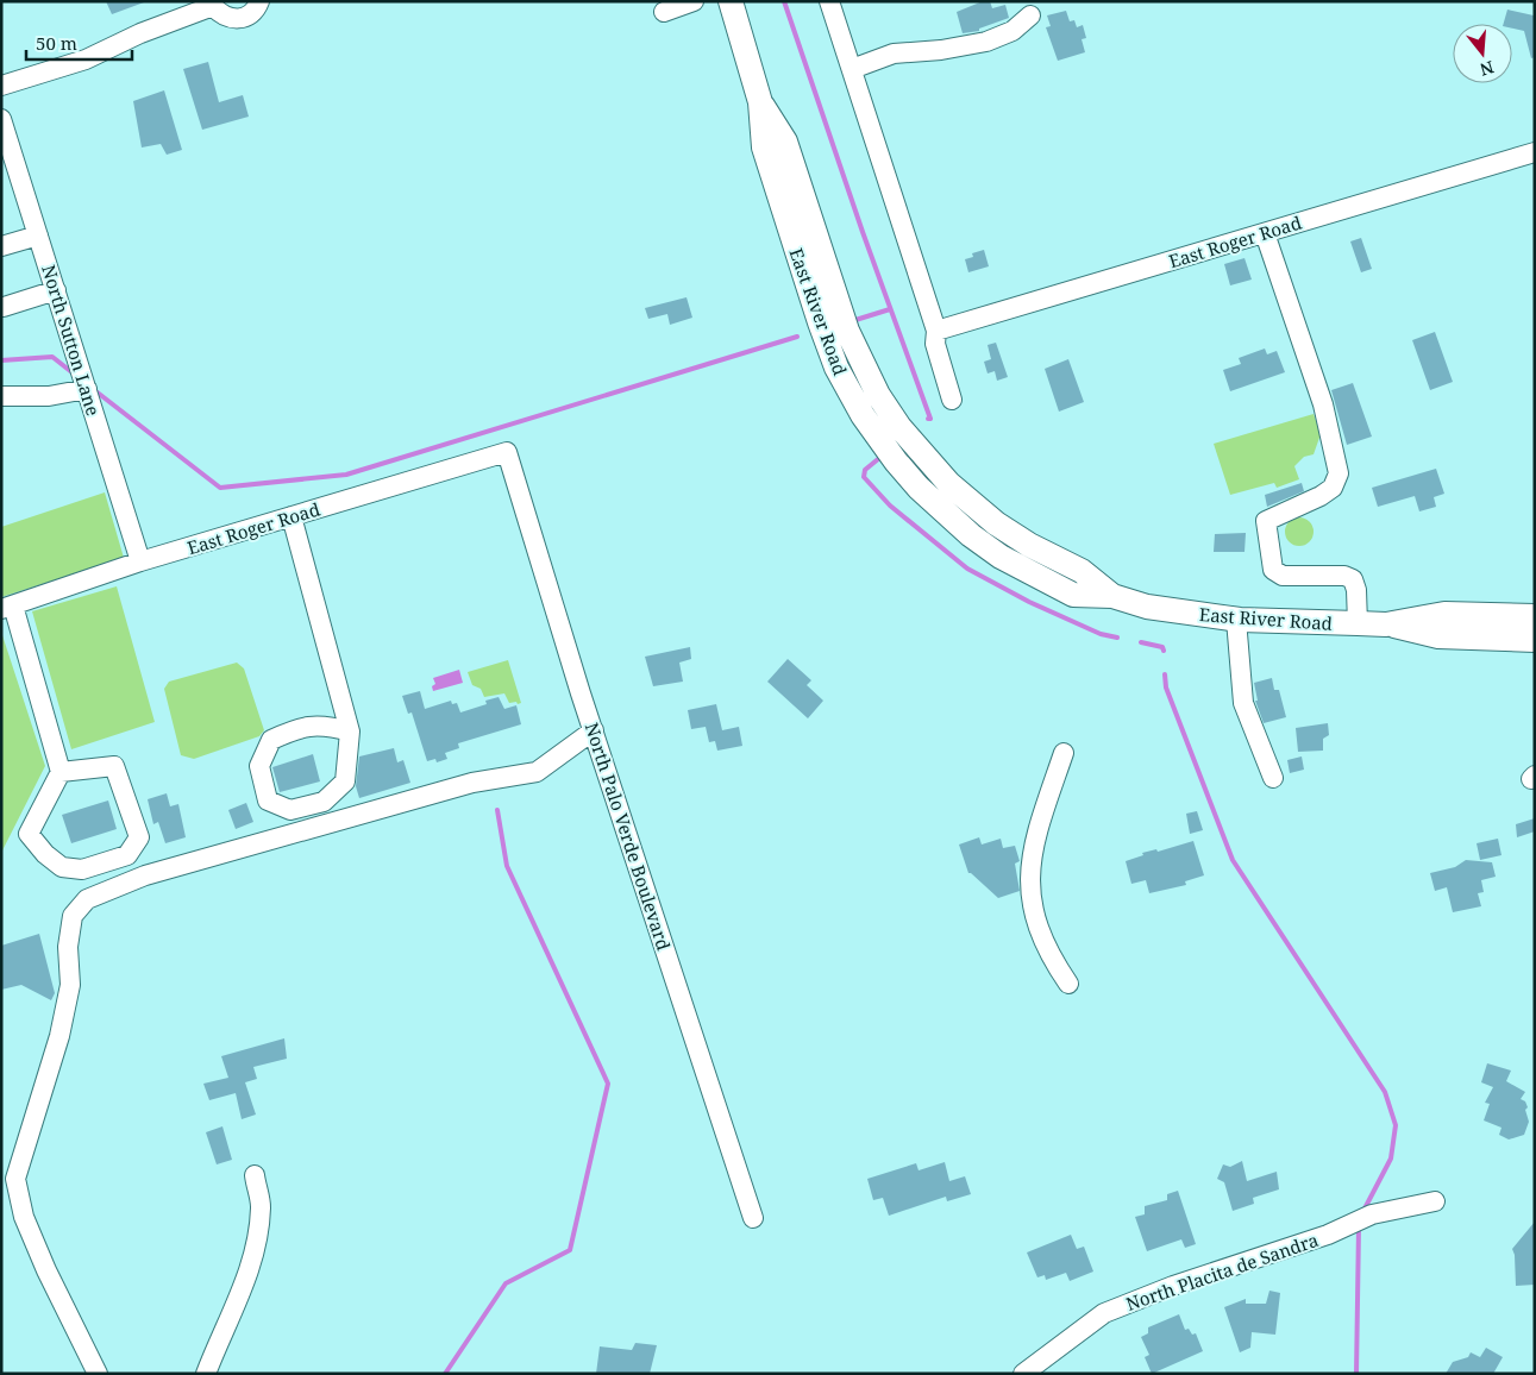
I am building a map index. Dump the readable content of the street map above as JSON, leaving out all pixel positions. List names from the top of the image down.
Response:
{
  "streets": {
    "main road": ["East River Road"],
    "street": [
      "East Roger Road",
      "North Sutton Lane",
      "North Palo Verde Boulevard",
      "North Placita de Sandra"
    ]
  },
  "crossings": [
    ["East Roger Road", "North Sutton Lane"],
    ["East Roger Road", "North Palo Verde Boulevard"]
  ],
  "scale_bar": "50 m",
  "north": "bottom"
}
